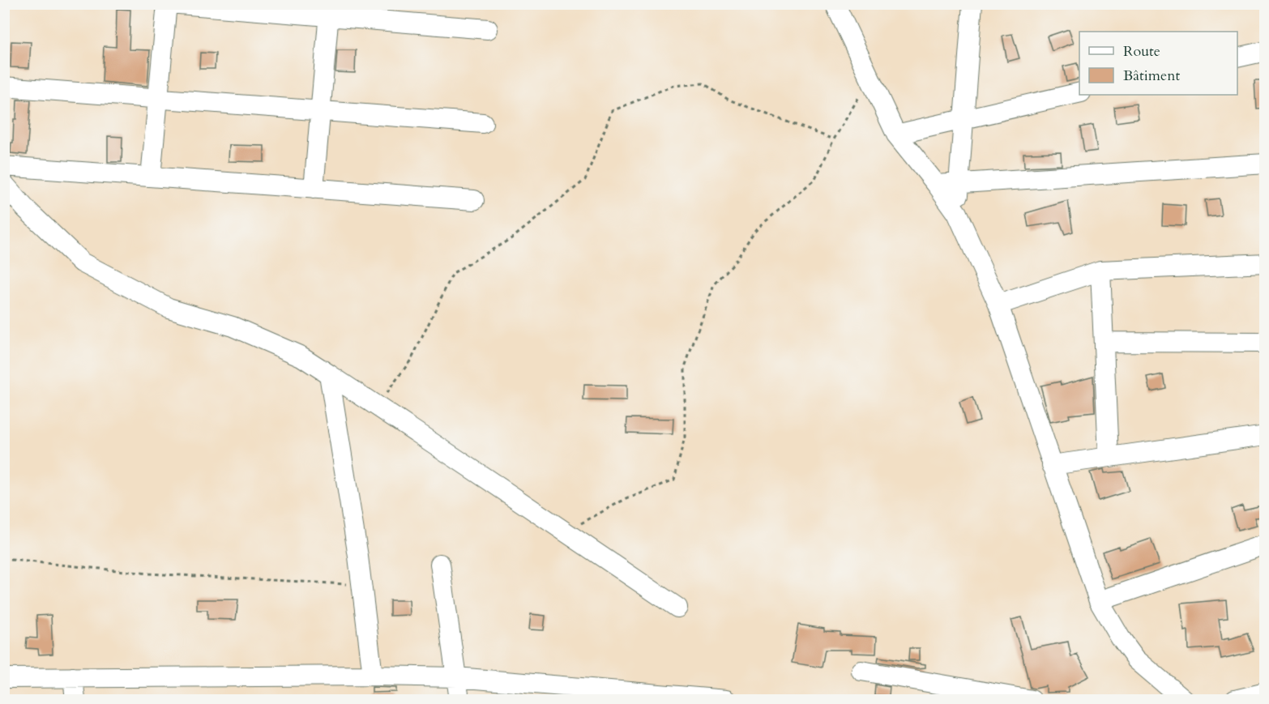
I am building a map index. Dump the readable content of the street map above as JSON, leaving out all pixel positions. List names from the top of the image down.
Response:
{
  "legend": ["Route", "Bâtiment"]
}
